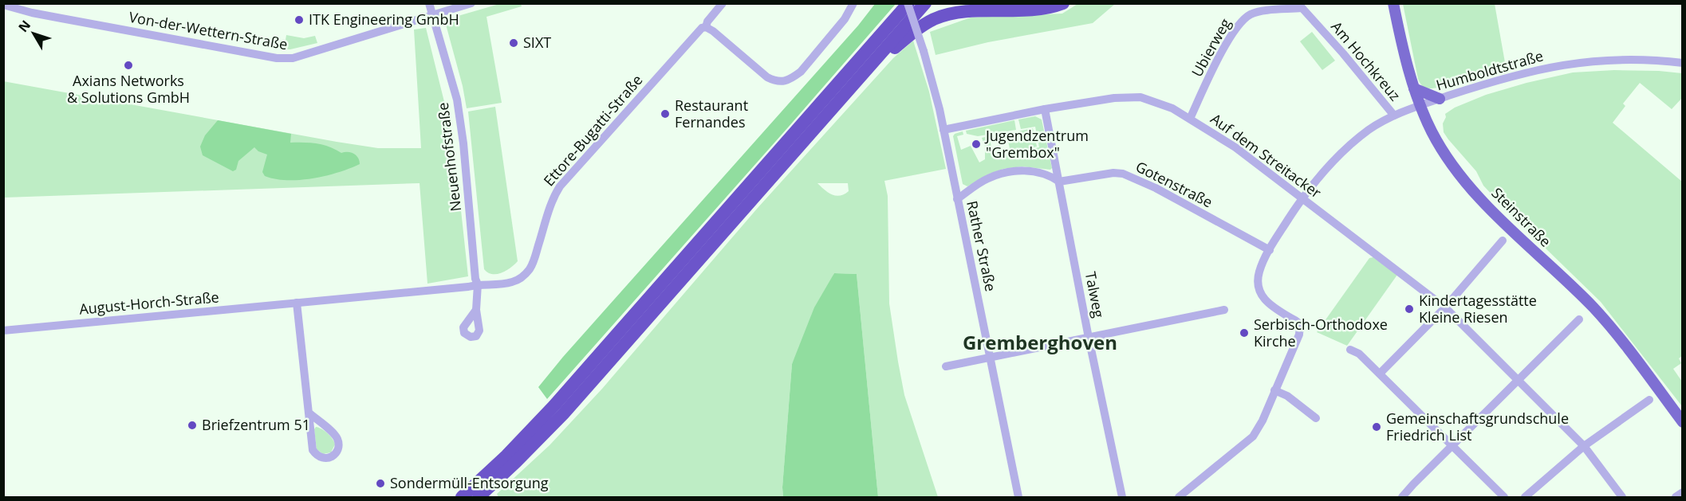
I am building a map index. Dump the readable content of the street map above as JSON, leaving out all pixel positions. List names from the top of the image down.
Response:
{
  "streets": {
    "main road": ["Steinstraße"],
    "street": [
      "Von-der-Wettern-Straße",
      "Ubierweg",
      "Am Hochkreuz",
      "Humboldtstraße",
      "Ettore-Bugatti-Straße",
      "Auf dem Streitacker",
      "Neuenhofstraße",
      "Gotenstraße",
      "Rather Straße",
      "Talweg",
      "August-Horch-Straße"
    ]
  },
  "crossings": [
    ["Von-der-Wettern-Straße", "Neuenhofstraße"],
    ["Ubierweg", "Am Hochkreuz"],
    ["Ubierweg", "Auf dem Streitacker"],
    ["Am Hochkreuz", "Humboldtstraße"],
    ["Humboldtstraße", "Auf dem Streitacker"],
    ["Humboldtstraße", "Gotenstraße"],
    ["Humboldtstraße", "Steinstraße"],
    ["Ettore-Bugatti-Straße", "Neuenhofstraße"],
    ["Ettore-Bugatti-Straße", "August-Horch-Straße"],
    ["Auf dem Streitacker", "Rather Straße"],
    ["Auf dem Streitacker", "Talweg"],
    ["Neuenhofstraße", "August-Horch-Straße"],
    ["Gotenstraße", "Talweg"]
  ],
  "districts": ["Gremberghoven"],
  "places": [
    "ITK Engineering GmbH",
    "SIXT",
    "Axians Networks & Solutions GmbH",
    "Restaurant Fernandes",
    "Jugendzentrum \"Grembox\"",
    "Kindertagesstätte Kleine Riesen",
    "Serbisch-Orthodoxe Kirche",
    "Briefzentrum 51",
    "Gemeinschaftsgrundschule Friedrich List",
    "Sondermüll-Entsorgung"
  ],
  "north": "top left"
}
